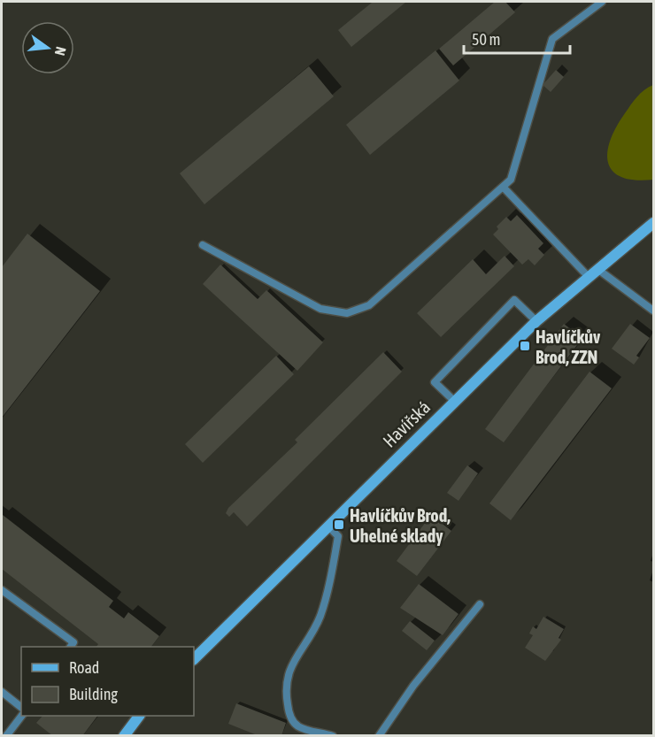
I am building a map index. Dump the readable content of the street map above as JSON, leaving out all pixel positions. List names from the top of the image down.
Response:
{
  "streets": {
    "street": ["Havířská"]
  },
  "places": {
    "transit": ["Havlíčkův Brod, ZZN", "Havlíčkův Brod, Uhelné sklady"]
  },
  "legend": ["Road", "Building"],
  "scale_bar": "50 m",
  "north": "right"
}
